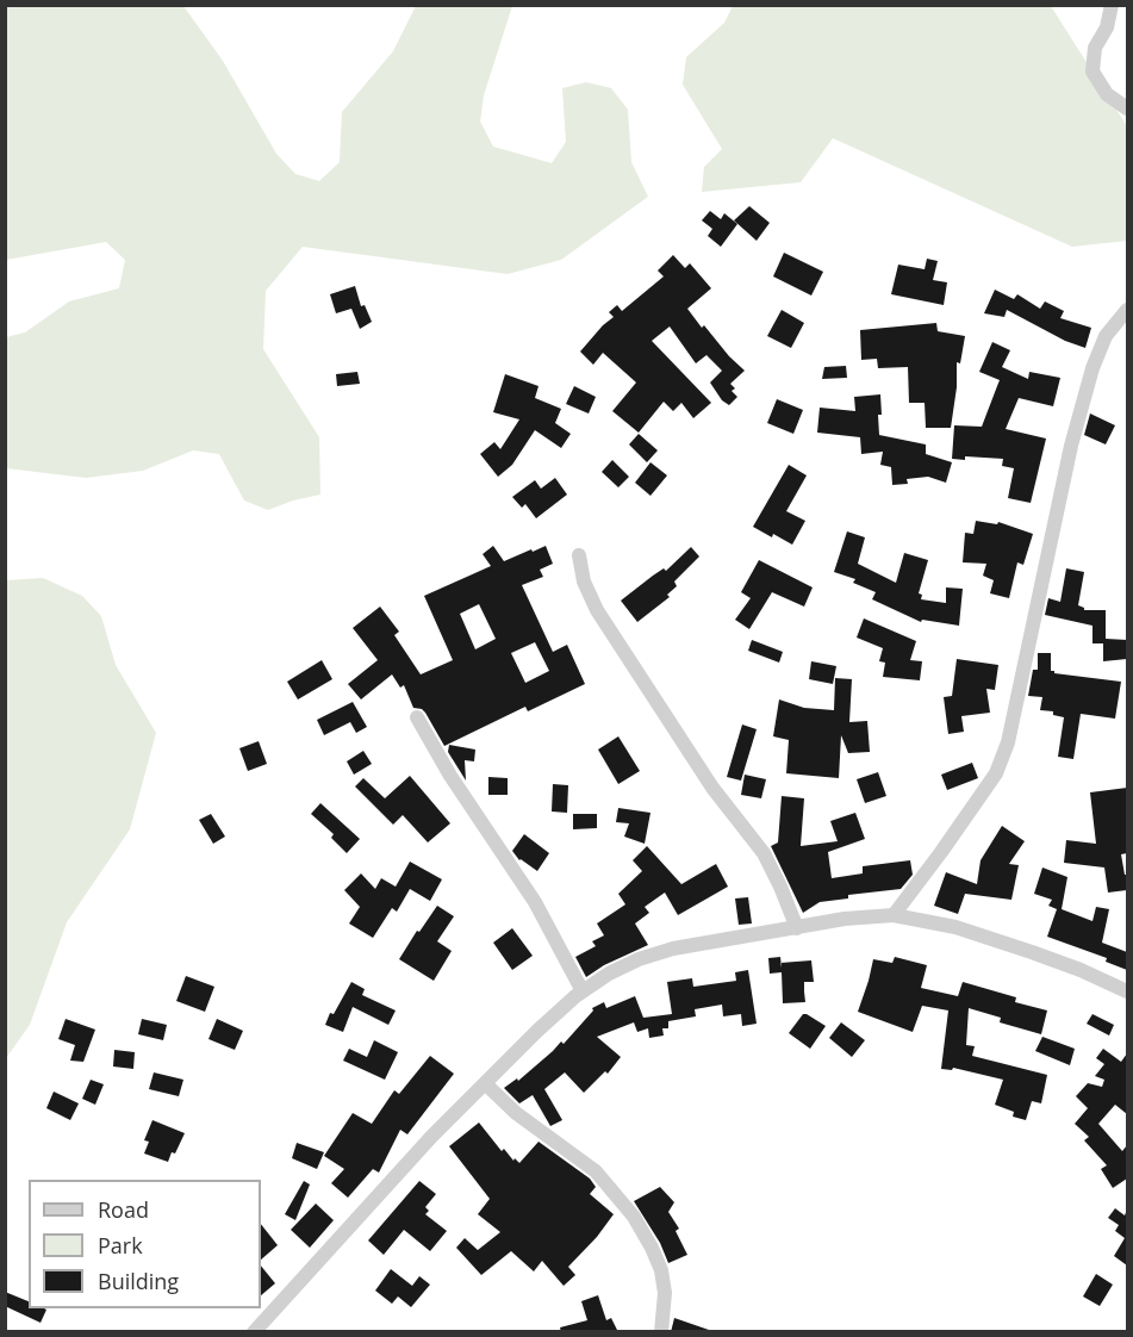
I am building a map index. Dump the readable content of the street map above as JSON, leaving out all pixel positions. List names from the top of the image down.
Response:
{
  "legend": ["Road", "Park", "Building"]
}
